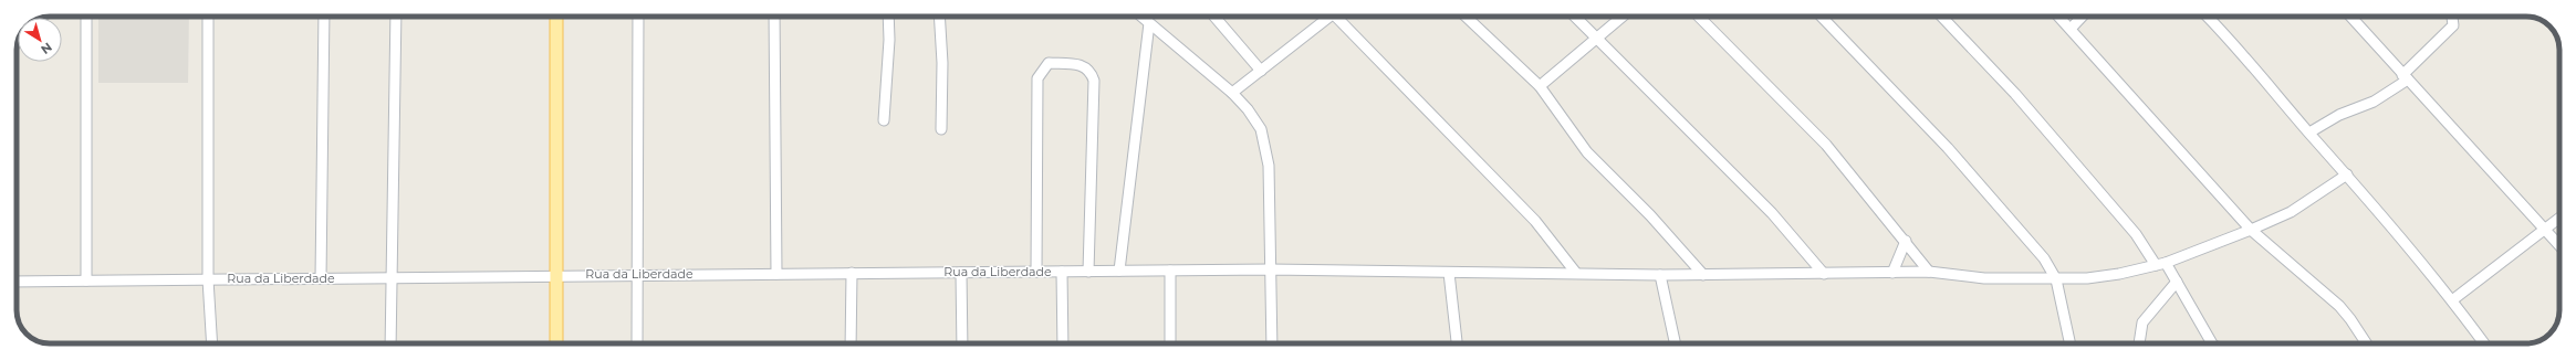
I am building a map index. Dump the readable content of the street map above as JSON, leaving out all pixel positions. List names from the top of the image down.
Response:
{
  "streets": {
    "street": ["Rua da Liberdade"]
  },
  "north": "bottom right"
}
